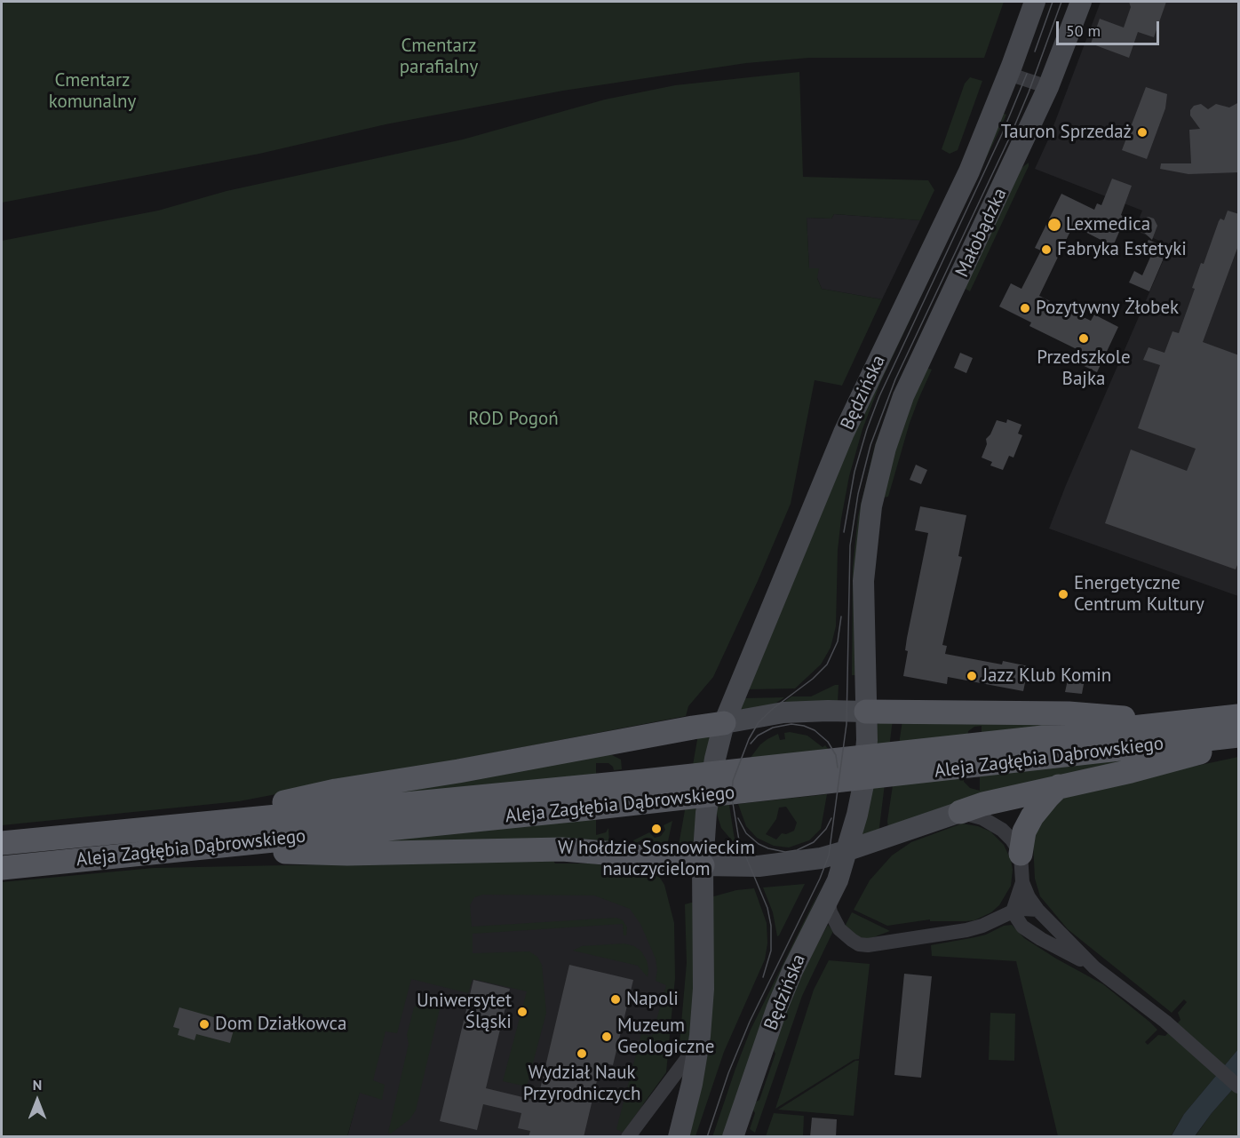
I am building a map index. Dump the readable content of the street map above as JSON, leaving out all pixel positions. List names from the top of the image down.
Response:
{
  "streets": {
    "main road": ["Aleja Zagłębia Dąbrowskiego"],
    "street": ["Małobądzka", "Będzińska"]
  },
  "crossings": [
    ["Małobądzka", "Będzińska"]
  ],
  "parks": ["Cmentarz parafialny", "Cmentarz komunalny", "ROD Pogoń"],
  "places": [
    "Tauron Sprzedaż",
    "Lexmedica",
    "Fabryka Estetyki",
    "Pozytywny Żłobek",
    "Przedszkole Bajka",
    "Energetyczne Centrum Kultury",
    "Jazz Klub Komin",
    "W hołdzie Sosnowieckim nauczycielom",
    "Napoli",
    "Uniwersytet Śląski",
    "Dom Działkowca",
    "Muzeum Geologiczne",
    "Wydział Nauk Przyrodniczych"
  ],
  "scale_bar": "50 m",
  "north": "top"
}
